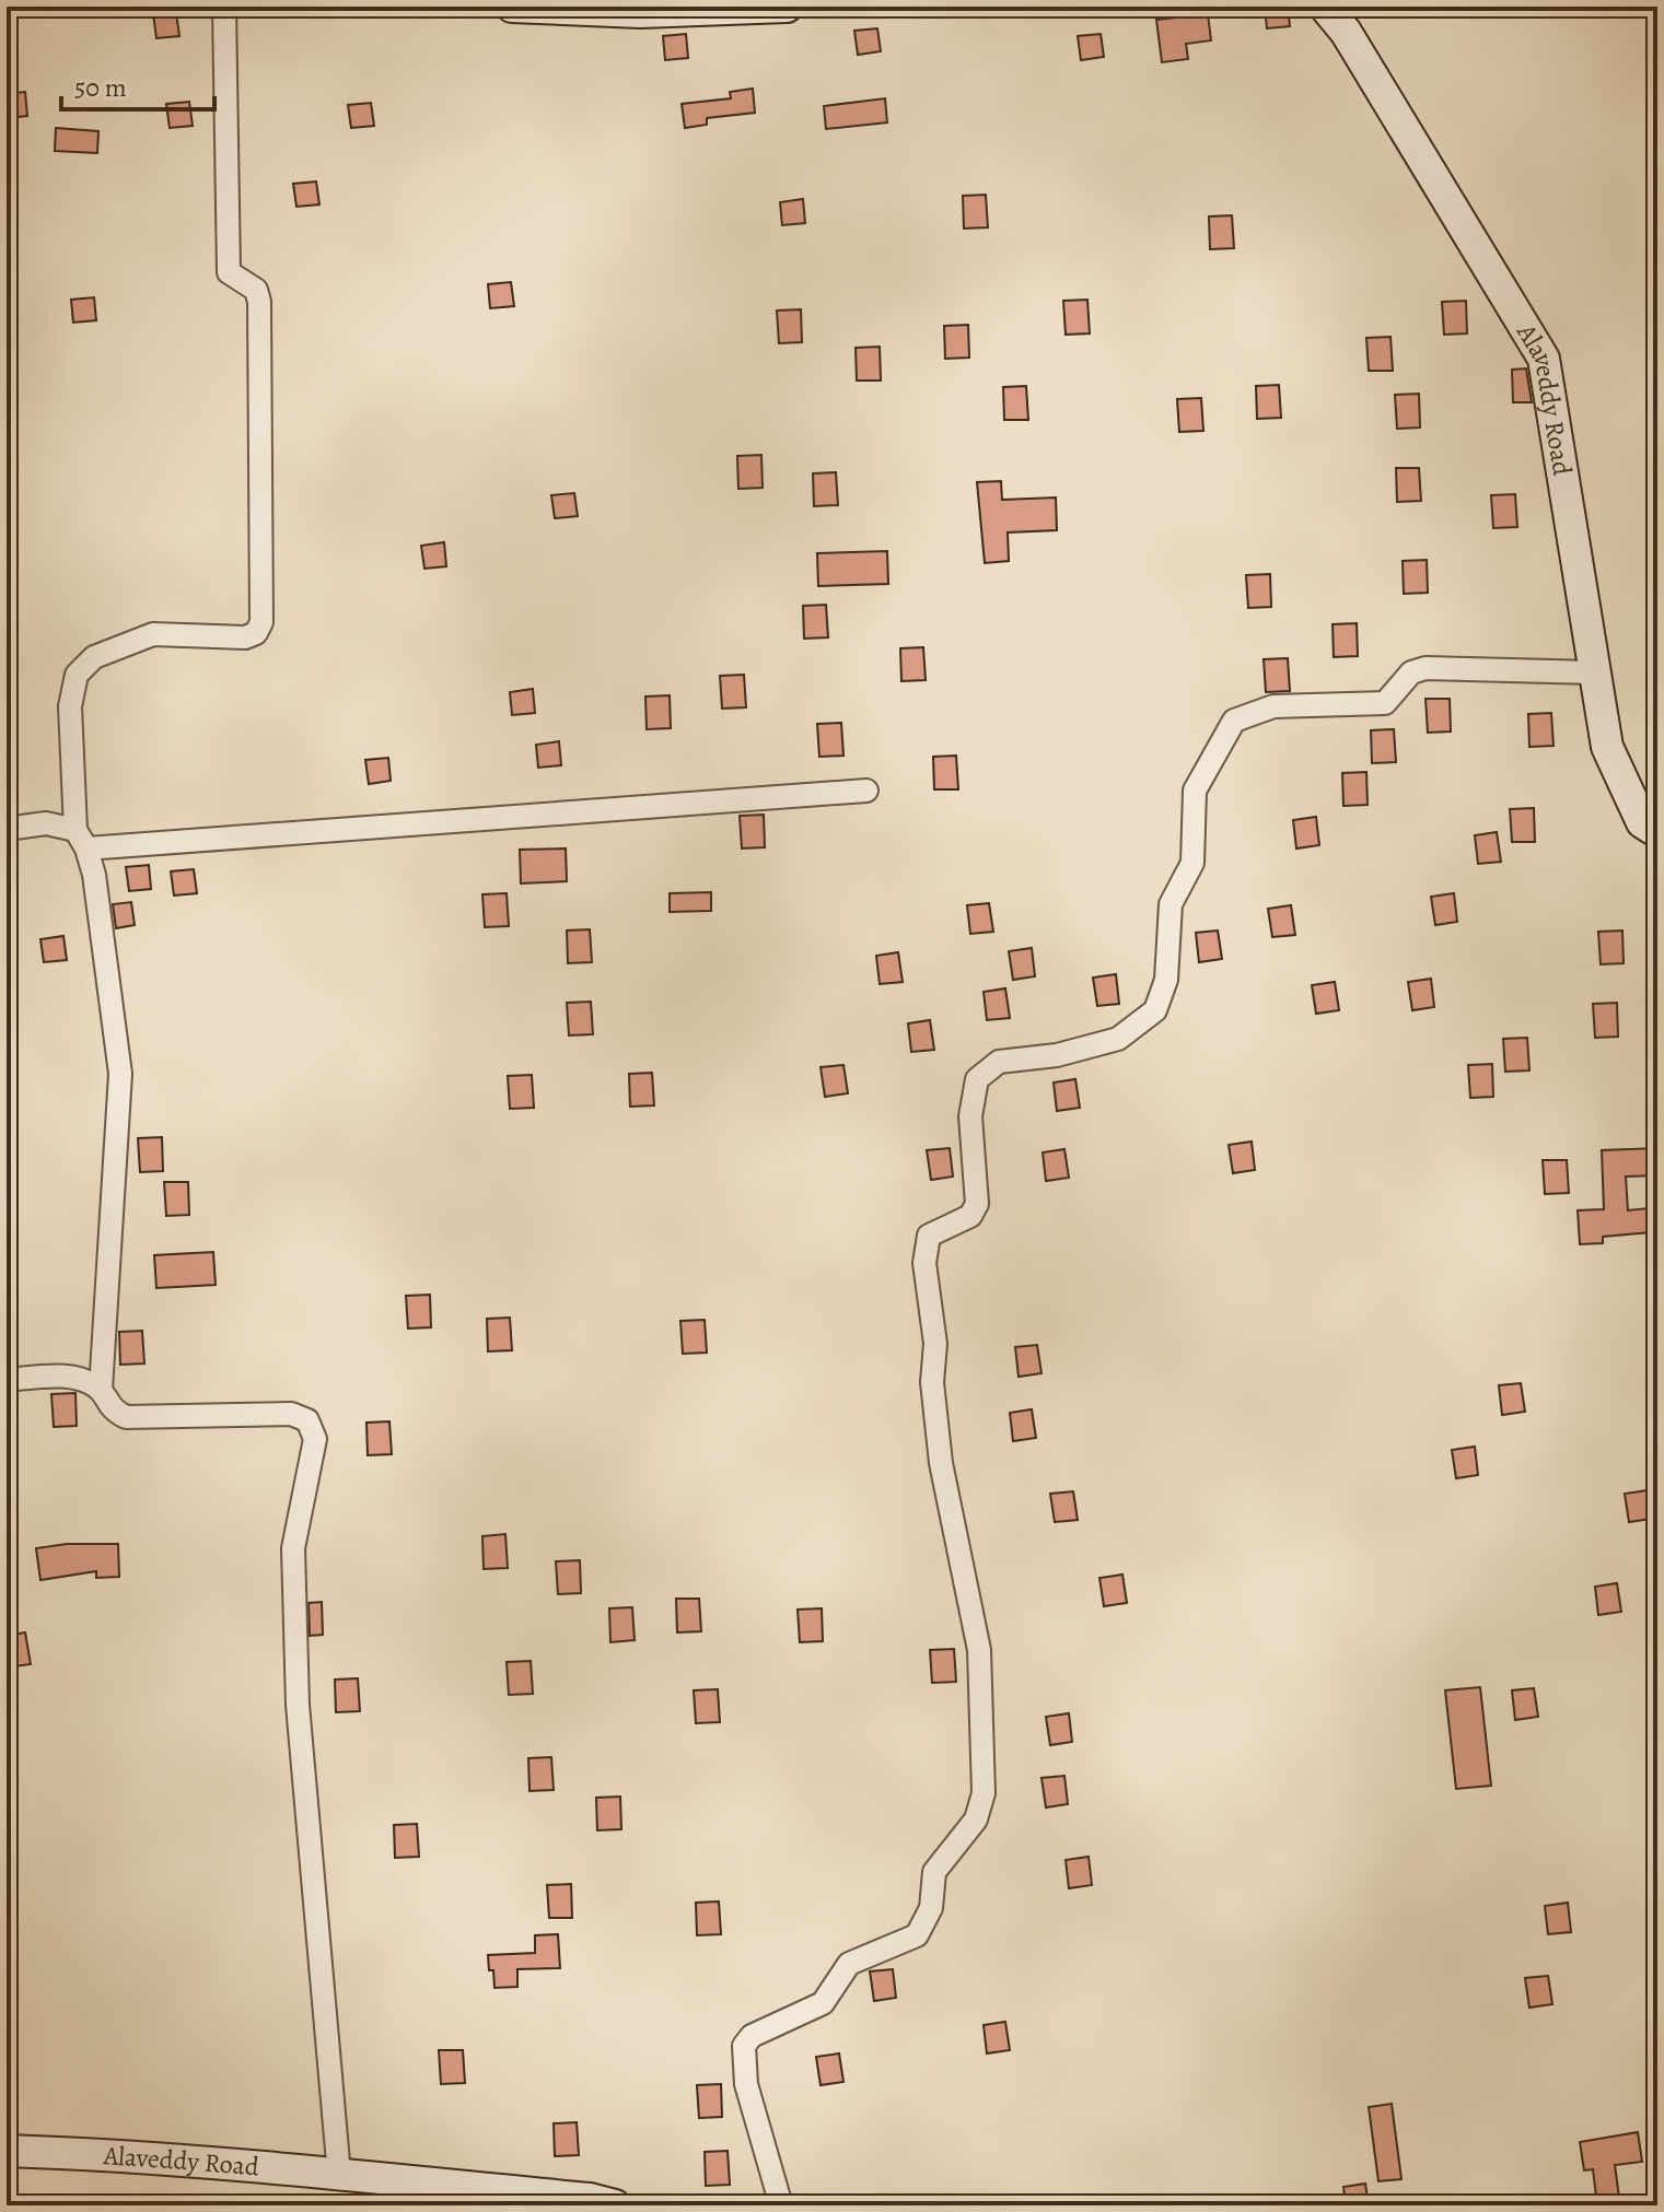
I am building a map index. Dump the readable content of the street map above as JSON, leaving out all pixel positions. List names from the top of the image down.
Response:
{
  "streets": {
    "street": ["Alaveddy Road"]
  },
  "scale_bar": "50 m"
}
